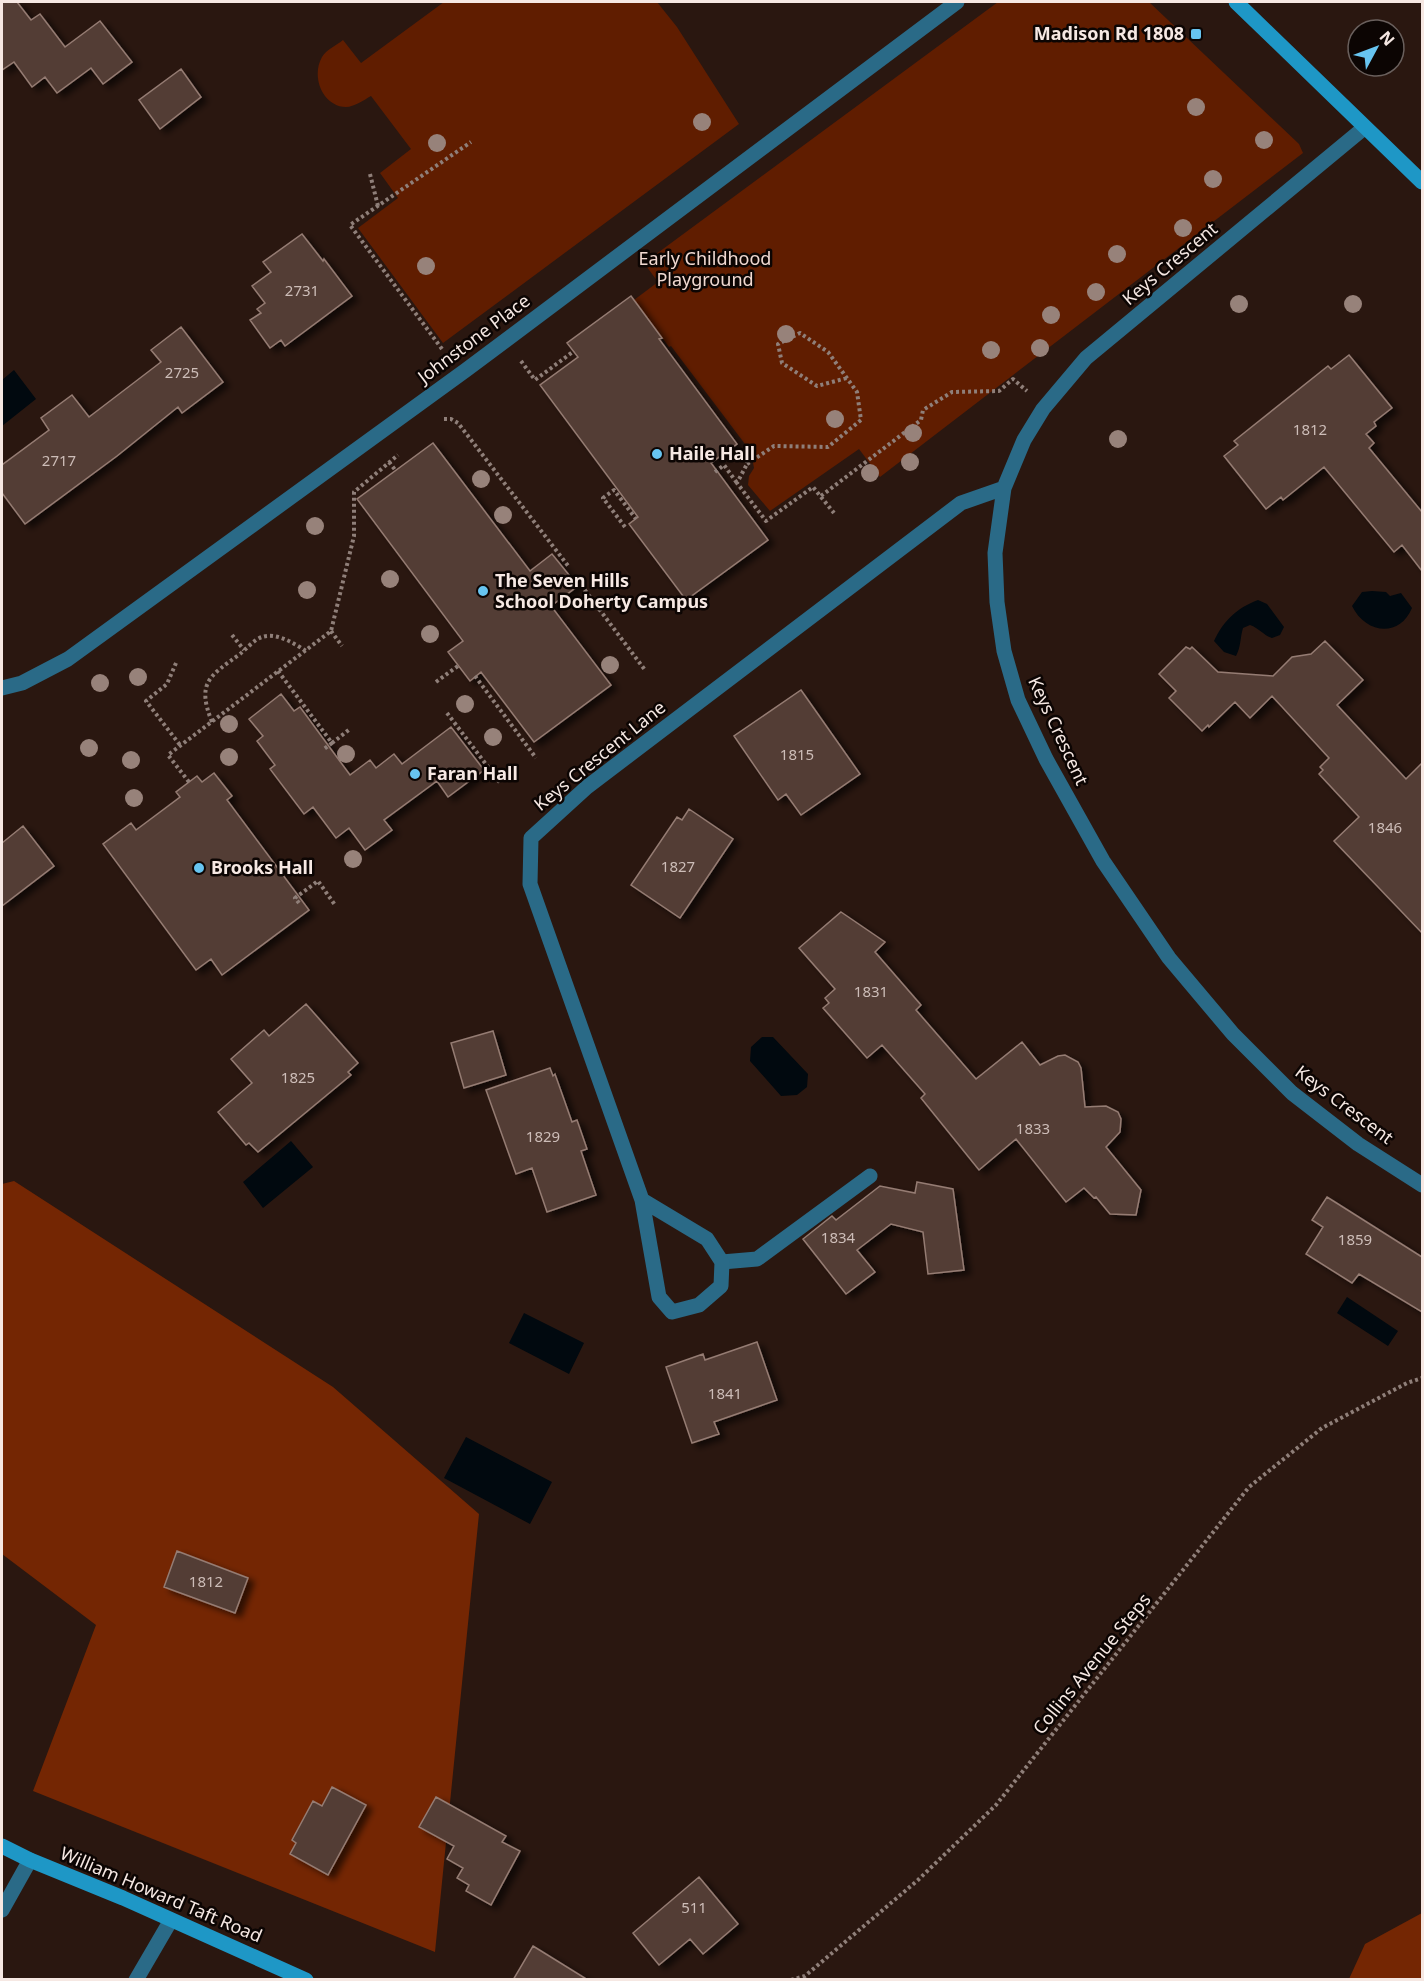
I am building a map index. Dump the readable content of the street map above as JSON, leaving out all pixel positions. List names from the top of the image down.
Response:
{
  "streets": {
    "street": [
      "Keys Crescent",
      "Johnstone Place",
      "Keys Crescent Lane",
      "William Howard Taft Road"
    ],
    "path": ["Collins Avenue Steps"]
  },
  "crossings": [
    ["Keys Crescent", "Keys Crescent Lane"]
  ],
  "parks": ["Early Childhood Playground"],
  "places": {
    "transit": ["Madison Rd 1808"],
    "other": [
      "Haile Hall",
      "The Seven Hills School Doherty Campus",
      "Faran Hall",
      "Brooks Hall"
    ]
  },
  "house_numbers": [
    "2731",
    "2725",
    "1812",
    "2717",
    "1815",
    "1846",
    "1827",
    "1831",
    "1825",
    "1833",
    "1829",
    "1834",
    "1859",
    "1841",
    "1812",
    "511"
  ],
  "north": "top right"
}
